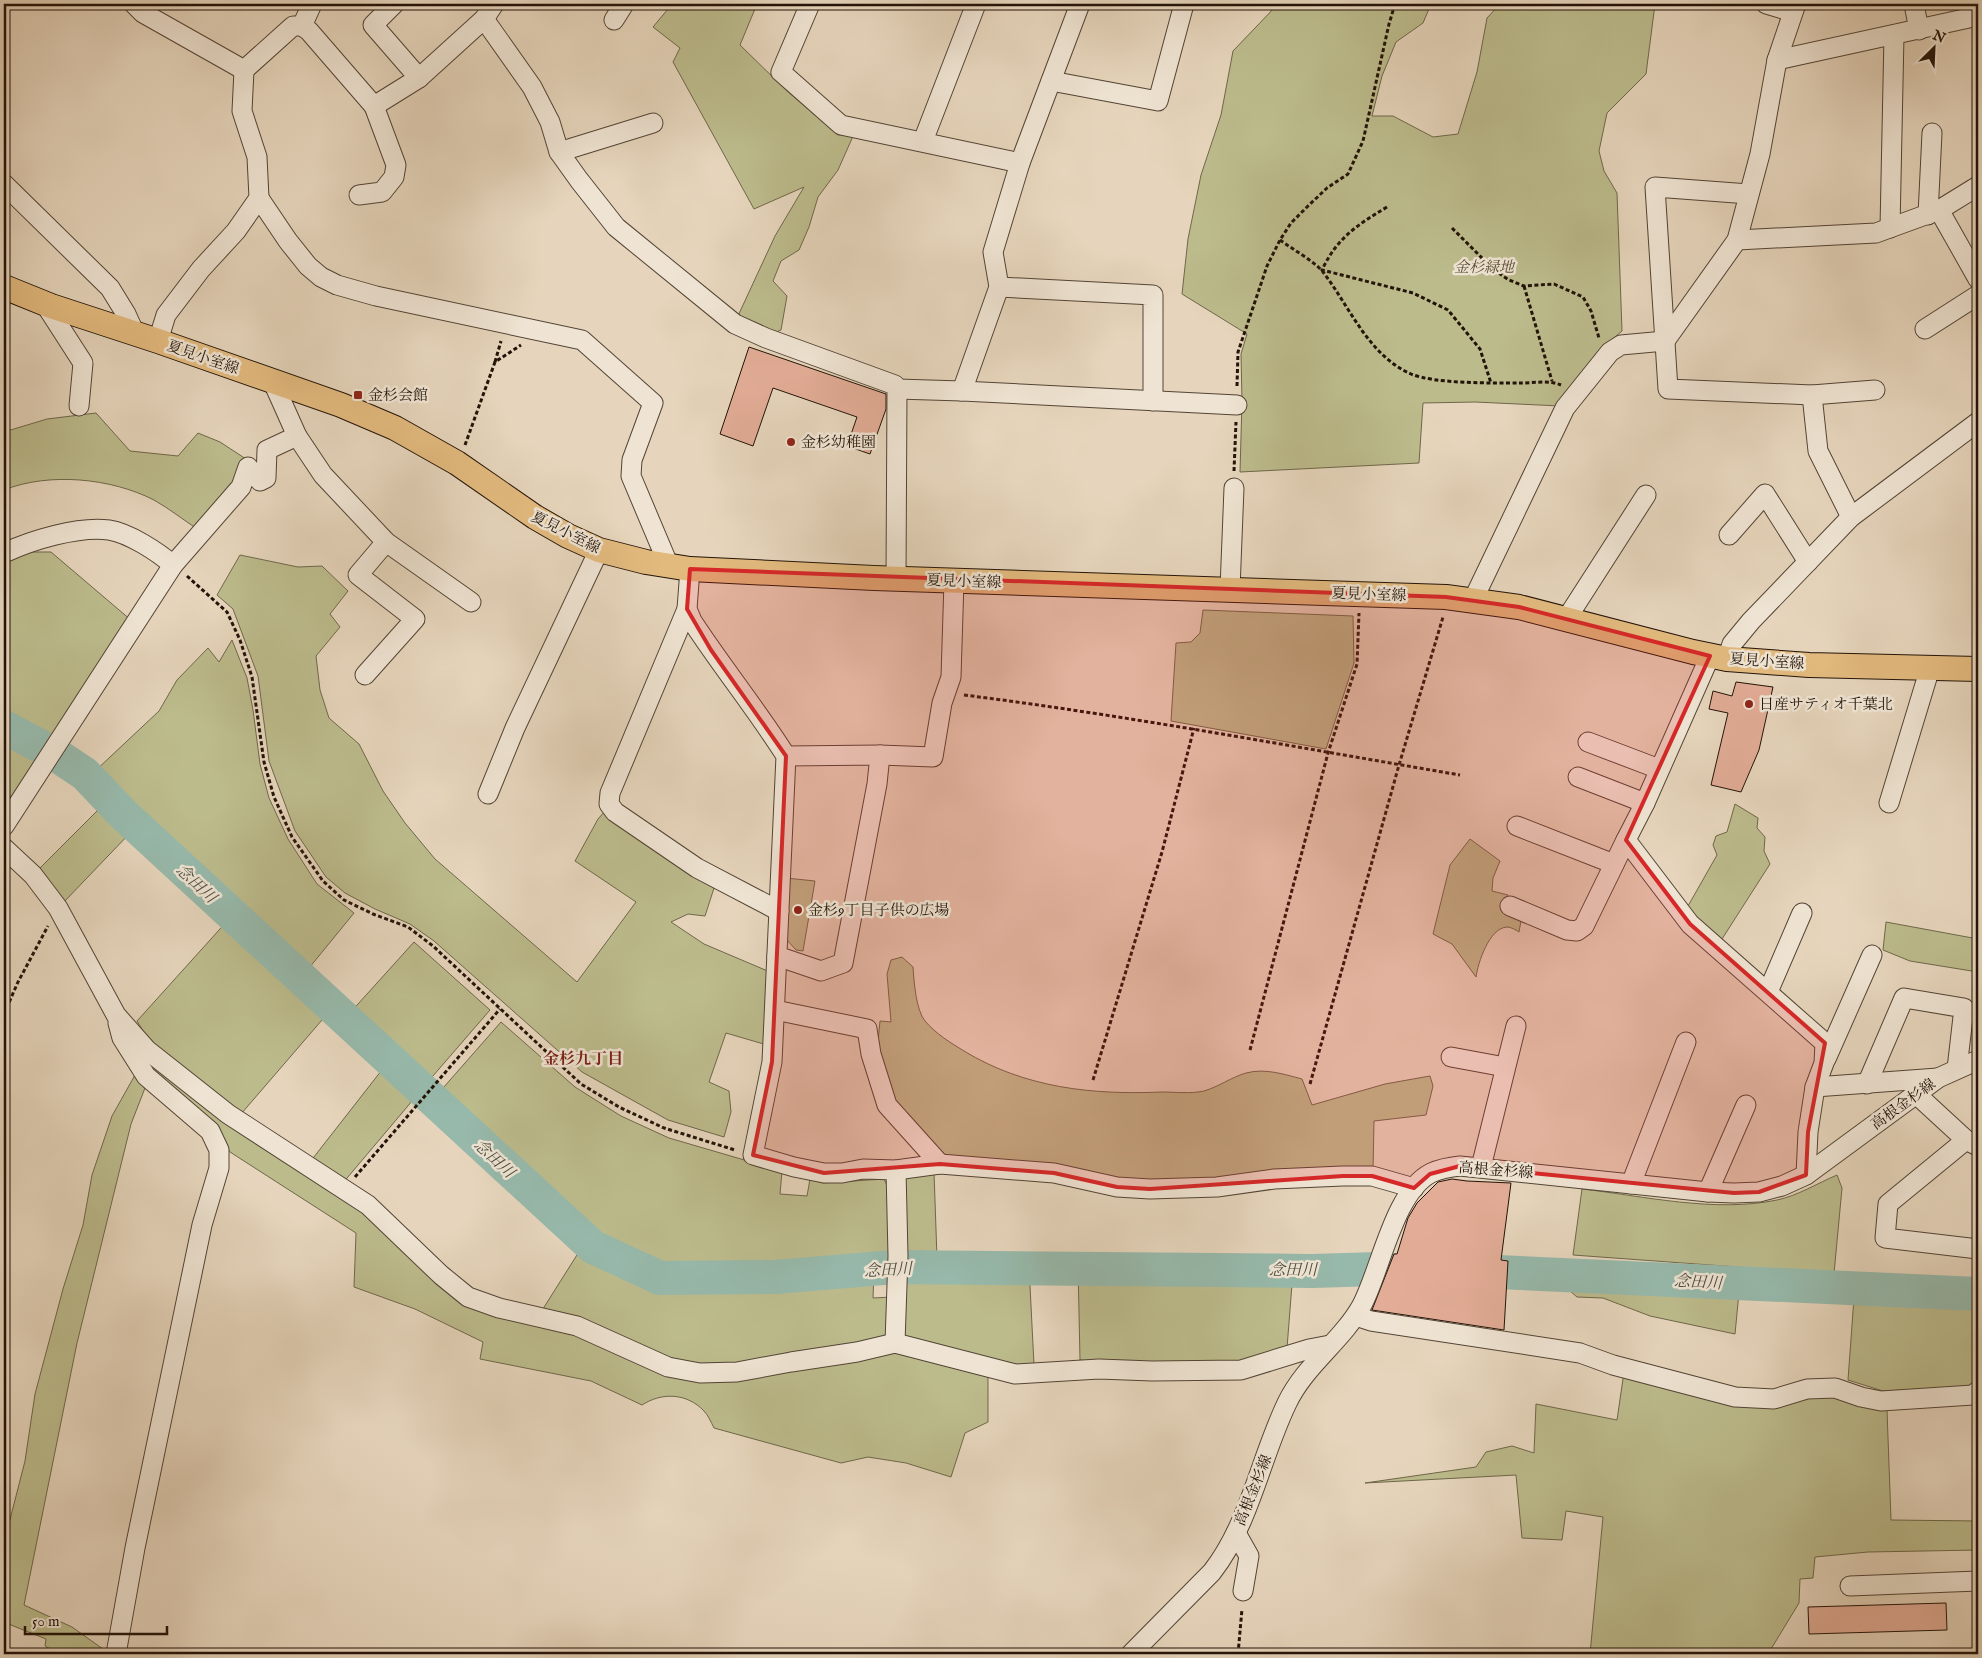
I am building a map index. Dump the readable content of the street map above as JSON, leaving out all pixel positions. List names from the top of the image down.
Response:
{
  "streets": {
    "main road": ["夏見小室線"],
    "street": ["高根金杉線"]
  },
  "districts": ["金杉九丁目"],
  "water": ["念田川"],
  "parks": ["金杉緑地"],
  "places": {
    "transit": ["金杉会館"],
    "other": ["金杉幼稚園", "日産サティオ千葉北", "金杉9丁目子供の広場"]
  },
  "scale_bar": "50 m",
  "north": "top right"
}
